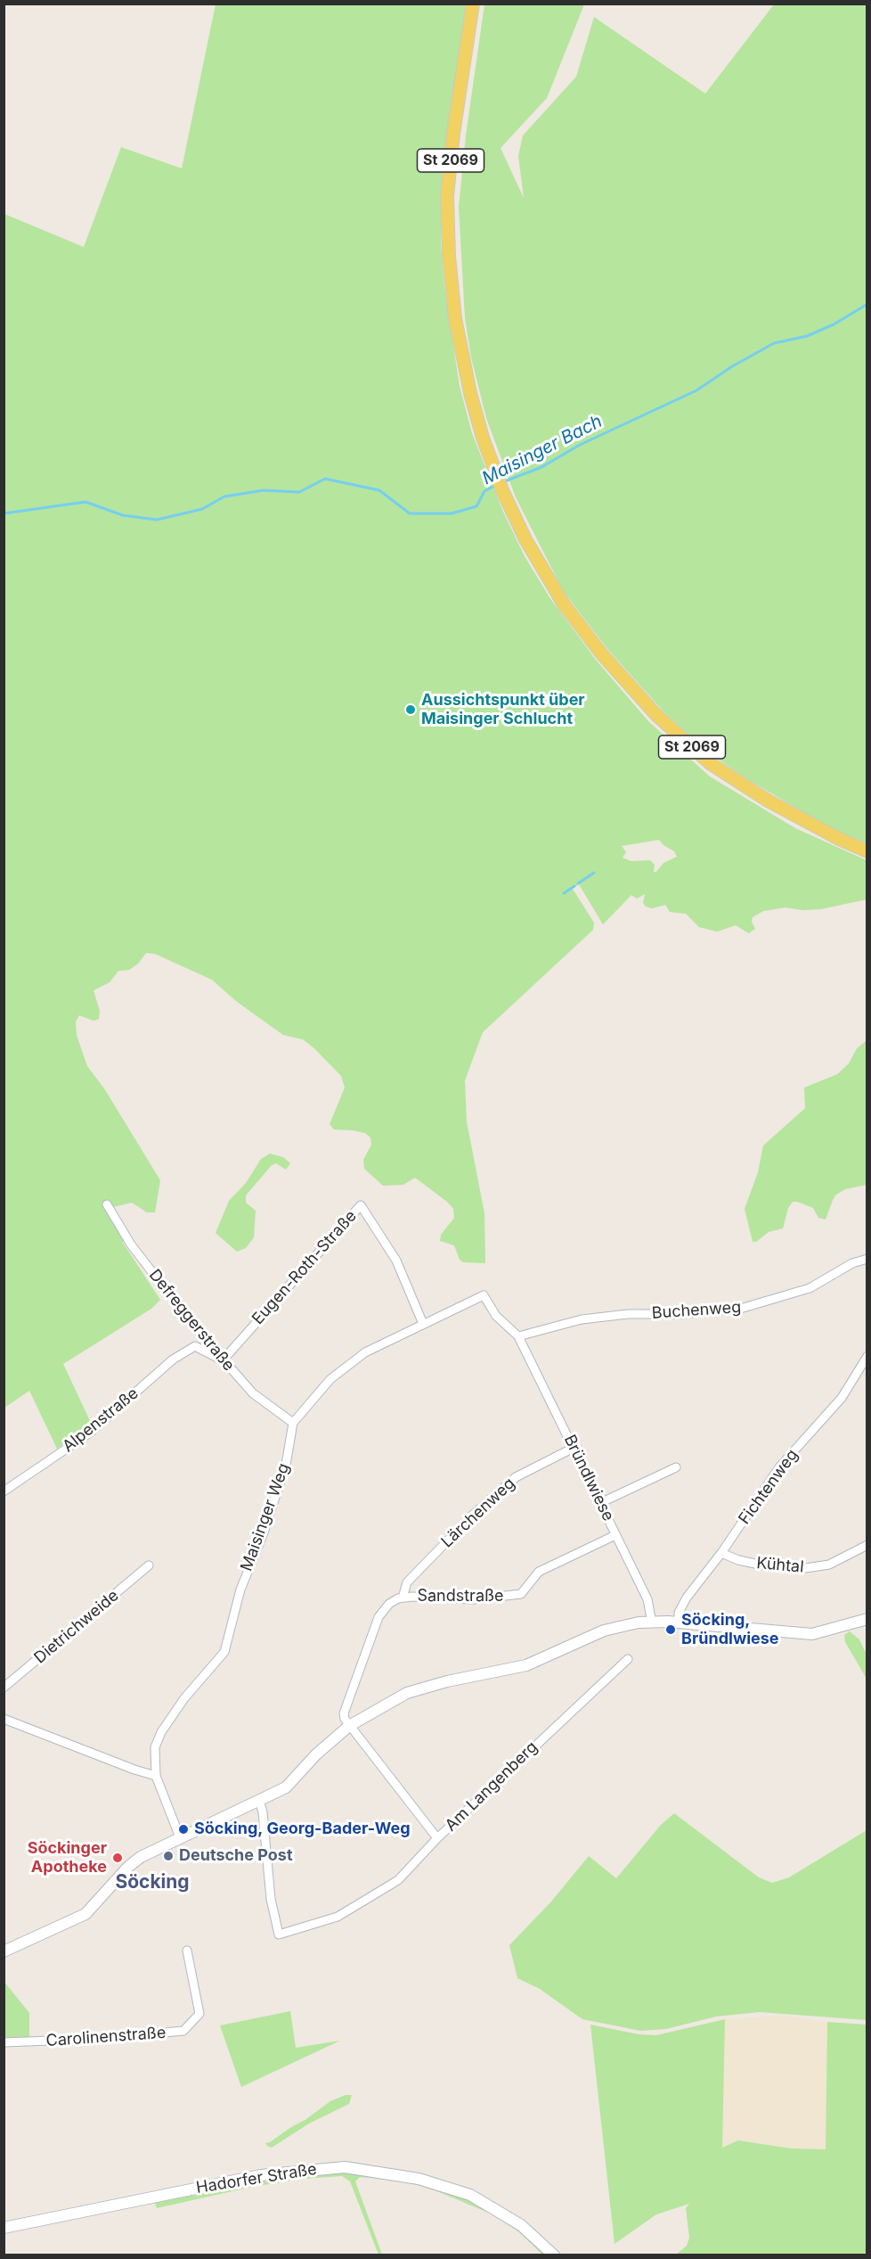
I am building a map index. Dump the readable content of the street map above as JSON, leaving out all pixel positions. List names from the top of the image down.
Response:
{
  "streets": {
    "main road": ["St 2069"],
    "street": [
      "Eugen-Roth-Straße",
      "Buchenweg",
      "Defreggerstraße",
      "Alpenstraße",
      "Bründlwiese",
      "Fichtenweg",
      "Lärchenweg",
      "Maisinger Weg",
      "Kühtal",
      "Sandstraße",
      "Dietrichweide",
      "Am Langenberg",
      "Carolinenstraße",
      "Hadorfer Straße"
    ]
  },
  "crossings": [
    ["Eugen-Roth-Straße", "Defreggerstraße"],
    ["Eugen-Roth-Straße", "Alpenstraße"],
    ["Buchenweg", "Bründlwiese"],
    ["Defreggerstraße", "Alpenstraße"],
    ["Defreggerstraße", "Maisinger Weg"],
    ["Bründlwiese", "Lärchenweg"],
    ["Bründlwiese", "Sandstraße"],
    ["Fichtenweg", "Kühtal"],
    ["Lärchenweg", "Sandstraße"],
    ["Sandstraße", "Am Langenberg"]
  ],
  "districts": ["Söcking"],
  "water": ["Maisinger Bach"],
  "places": [
    "Aussichtspunkt über Maisinger Schlucht",
    "Söcking, Bründlwiese",
    "Söcking, Georg-Bader-Weg",
    "Deutsche Post",
    "Söckinger Apotheke"
  ]
}
